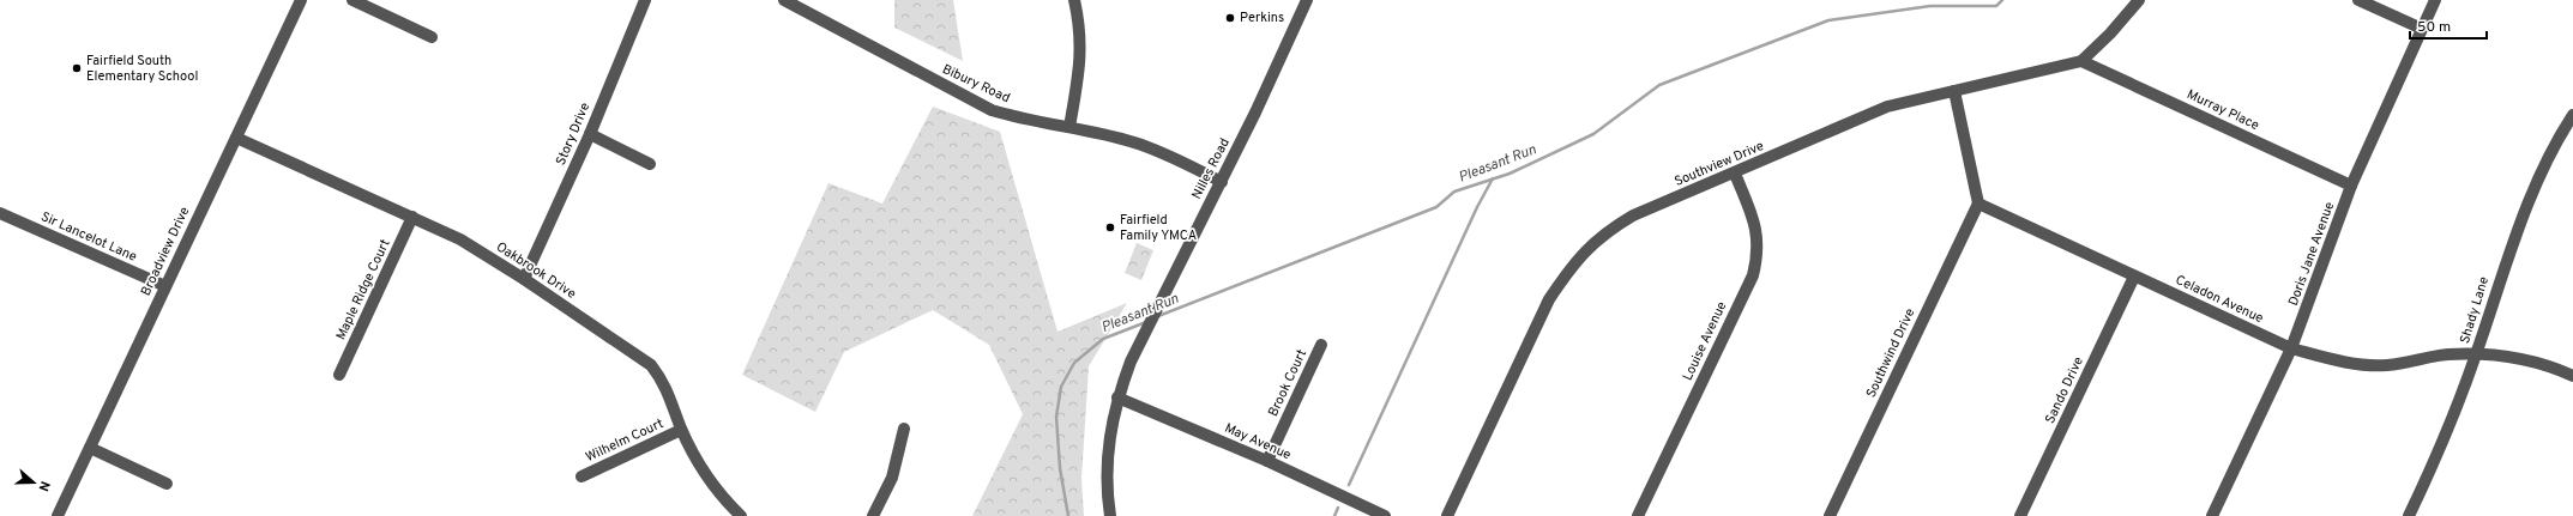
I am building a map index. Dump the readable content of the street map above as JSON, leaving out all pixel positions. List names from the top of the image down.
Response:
{
  "streets": {
    "street": [
      "Bibury Road",
      "Murray Place",
      "Story Drive",
      "Southview Drive",
      "Nilles Road",
      "Sir Lancelot Lane",
      "Broadview Drive",
      "Doris Jane Avenue",
      "Oakbrook Drive",
      "Maple Ridge Court",
      "Celadon Avenue",
      "Shady Lane",
      "Louise Avenue",
      "Southwind Drive",
      "Brook Court",
      "Sando Drive",
      "Wilhelm Court",
      "May Avenue"
    ]
  },
  "crossings": [
    ["Bibury Road", "Nilles Road"],
    ["Murray Place", "Southview Drive"],
    ["Murray Place", "Doris Jane Avenue"],
    ["Story Drive", "Oakbrook Drive"],
    ["Southview Drive", "Louise Avenue"],
    ["Nilles Road", "May Avenue"],
    ["Sir Lancelot Lane", "Broadview Drive"],
    ["Broadview Drive", "Oakbrook Drive"],
    ["Doris Jane Avenue", "Celadon Avenue"],
    ["Oakbrook Drive", "Maple Ridge Court"],
    ["Oakbrook Drive", "Wilhelm Court"],
    ["Celadon Avenue", "Shady Lane"],
    ["Celadon Avenue", "Southwind Drive"],
    ["Celadon Avenue", "Sando Drive"],
    ["Brook Court", "May Avenue"]
  ],
  "water": ["Pleasant Run"],
  "places": ["Perkins", "Fairfield South Elementary School", "Fairfield Family YMCA"],
  "scale_bar": "50 m",
  "north": "right"
}
